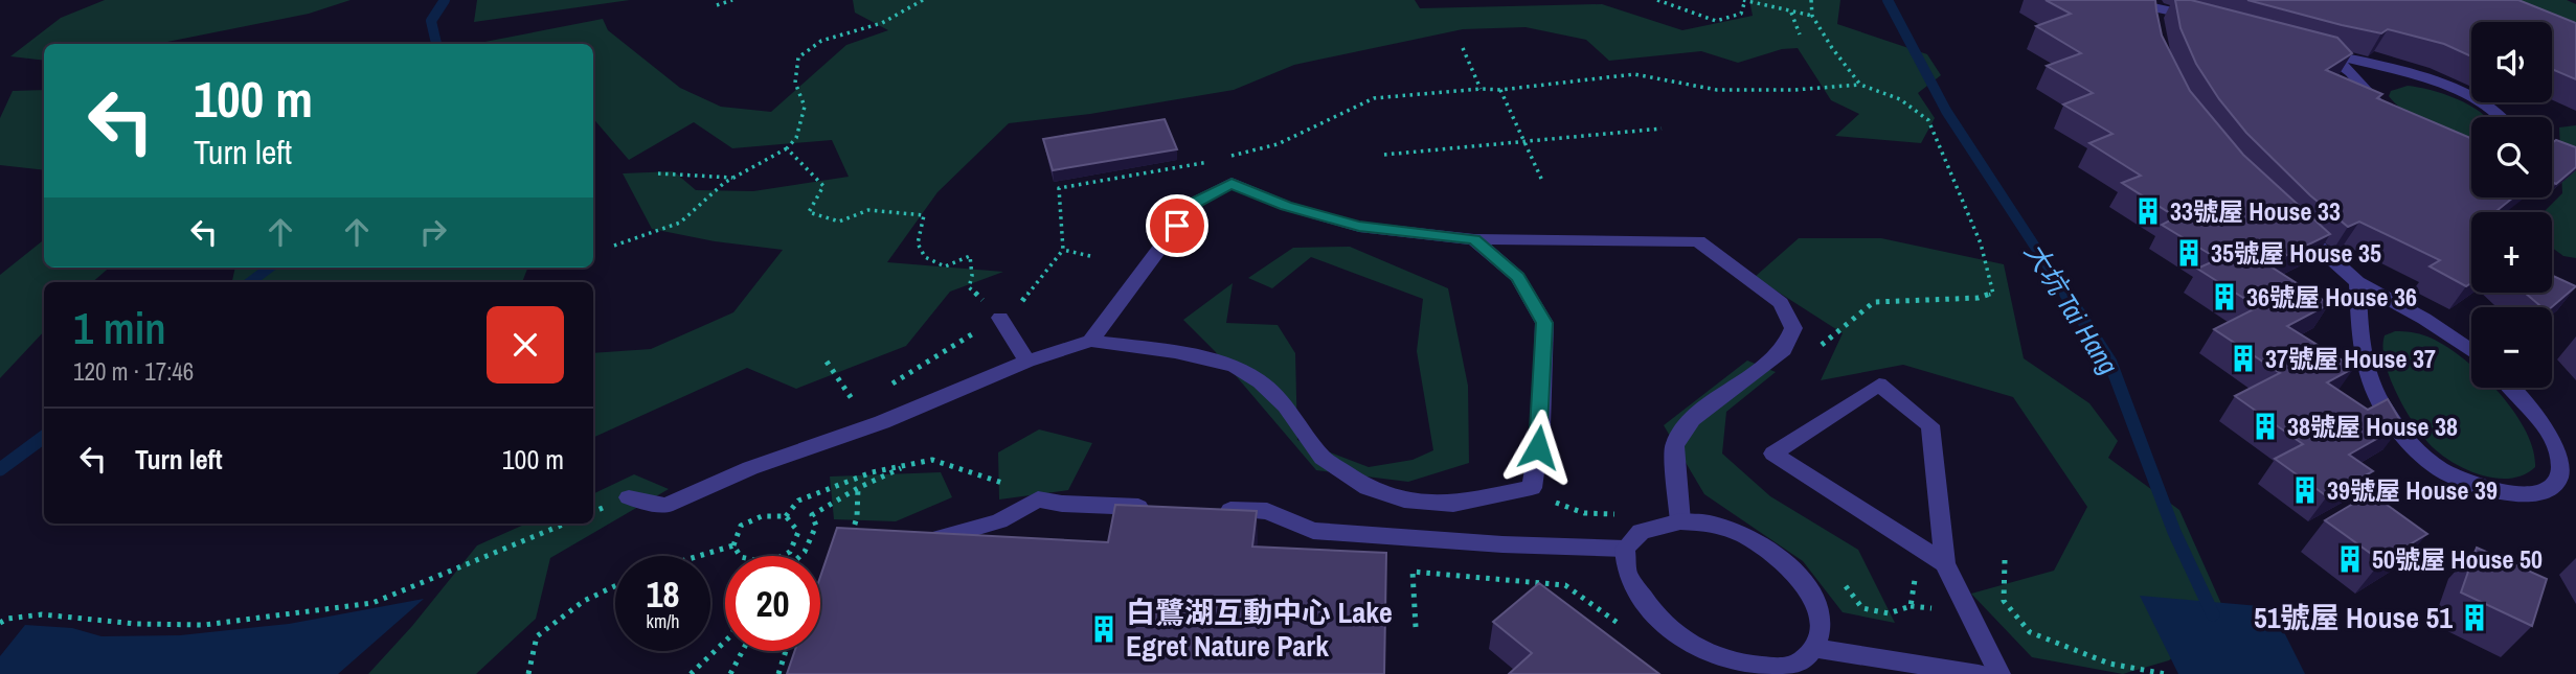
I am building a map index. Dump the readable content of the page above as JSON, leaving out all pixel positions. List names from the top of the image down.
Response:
{
  "water": ["大坑 Tai Hang"],
  "places": {
    "building": [
      "33號屋 House 33",
      "35號屋 House 35",
      "36號屋 House 36",
      "37號屋 House 37",
      "38號屋 House 38",
      "39號屋 House 39",
      "50號屋 House 50",
      "51號屋 House 51",
      "白鷺湖互動中心 Lake Egret Nature Park"
    ]
  },
  "page": {
    "map_buttons": ["+", "−"],
    "turn": ["100 m", "Turn left"],
    "heading": ["1 min", "120 m · 17:46"],
    "list": [
      {
        "name": "Turn left",
        "value": "100 m"
      }
    ],
    "speed": "18 km/h",
    "limit": "20"
  }
}
